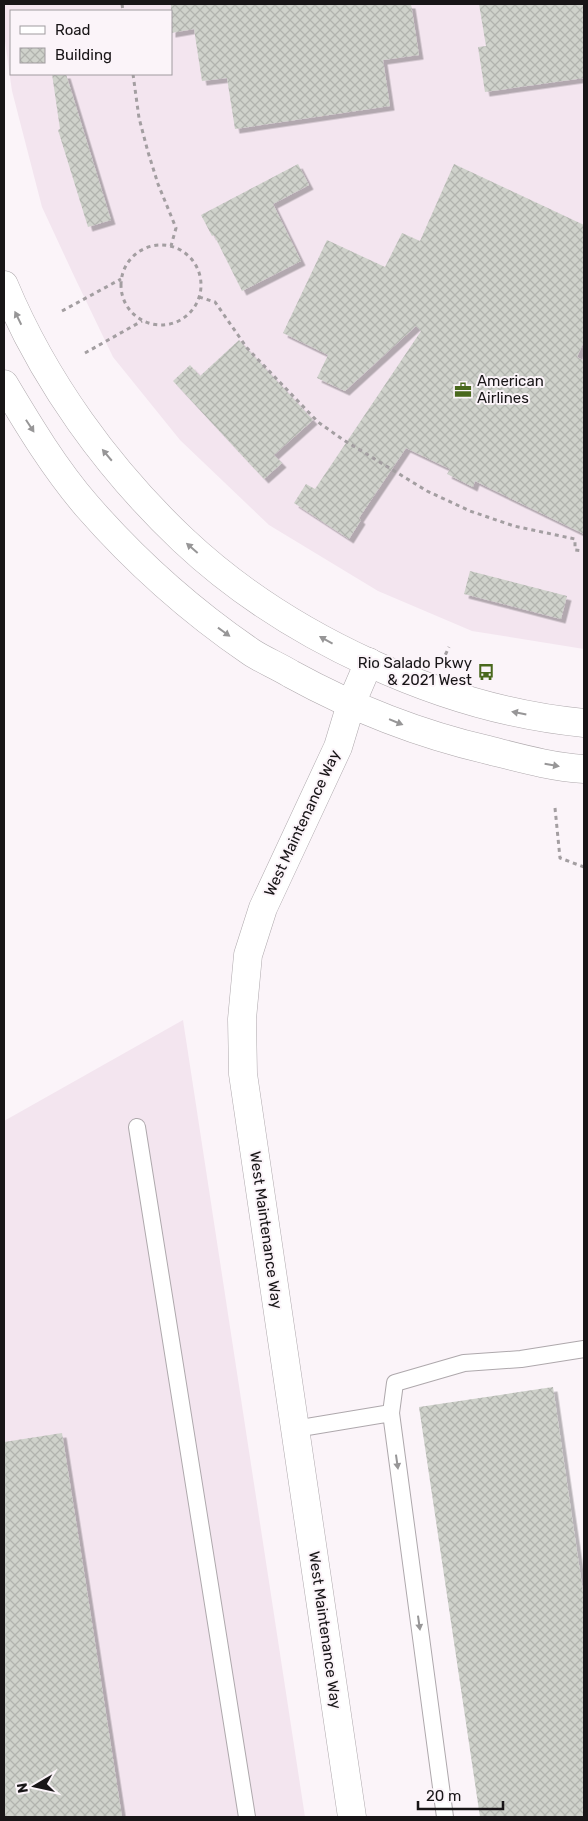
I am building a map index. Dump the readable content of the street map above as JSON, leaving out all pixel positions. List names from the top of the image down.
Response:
{
  "streets": {
    "main road": ["West Maintenance Way"]
  },
  "places": {
    "office": ["American Airlines"],
    "bus stop": ["Rio Salado Pkwy & 2021 West"]
  },
  "legend": ["Road", "Building"],
  "scale_bar": "20 m",
  "north": "left"
}
